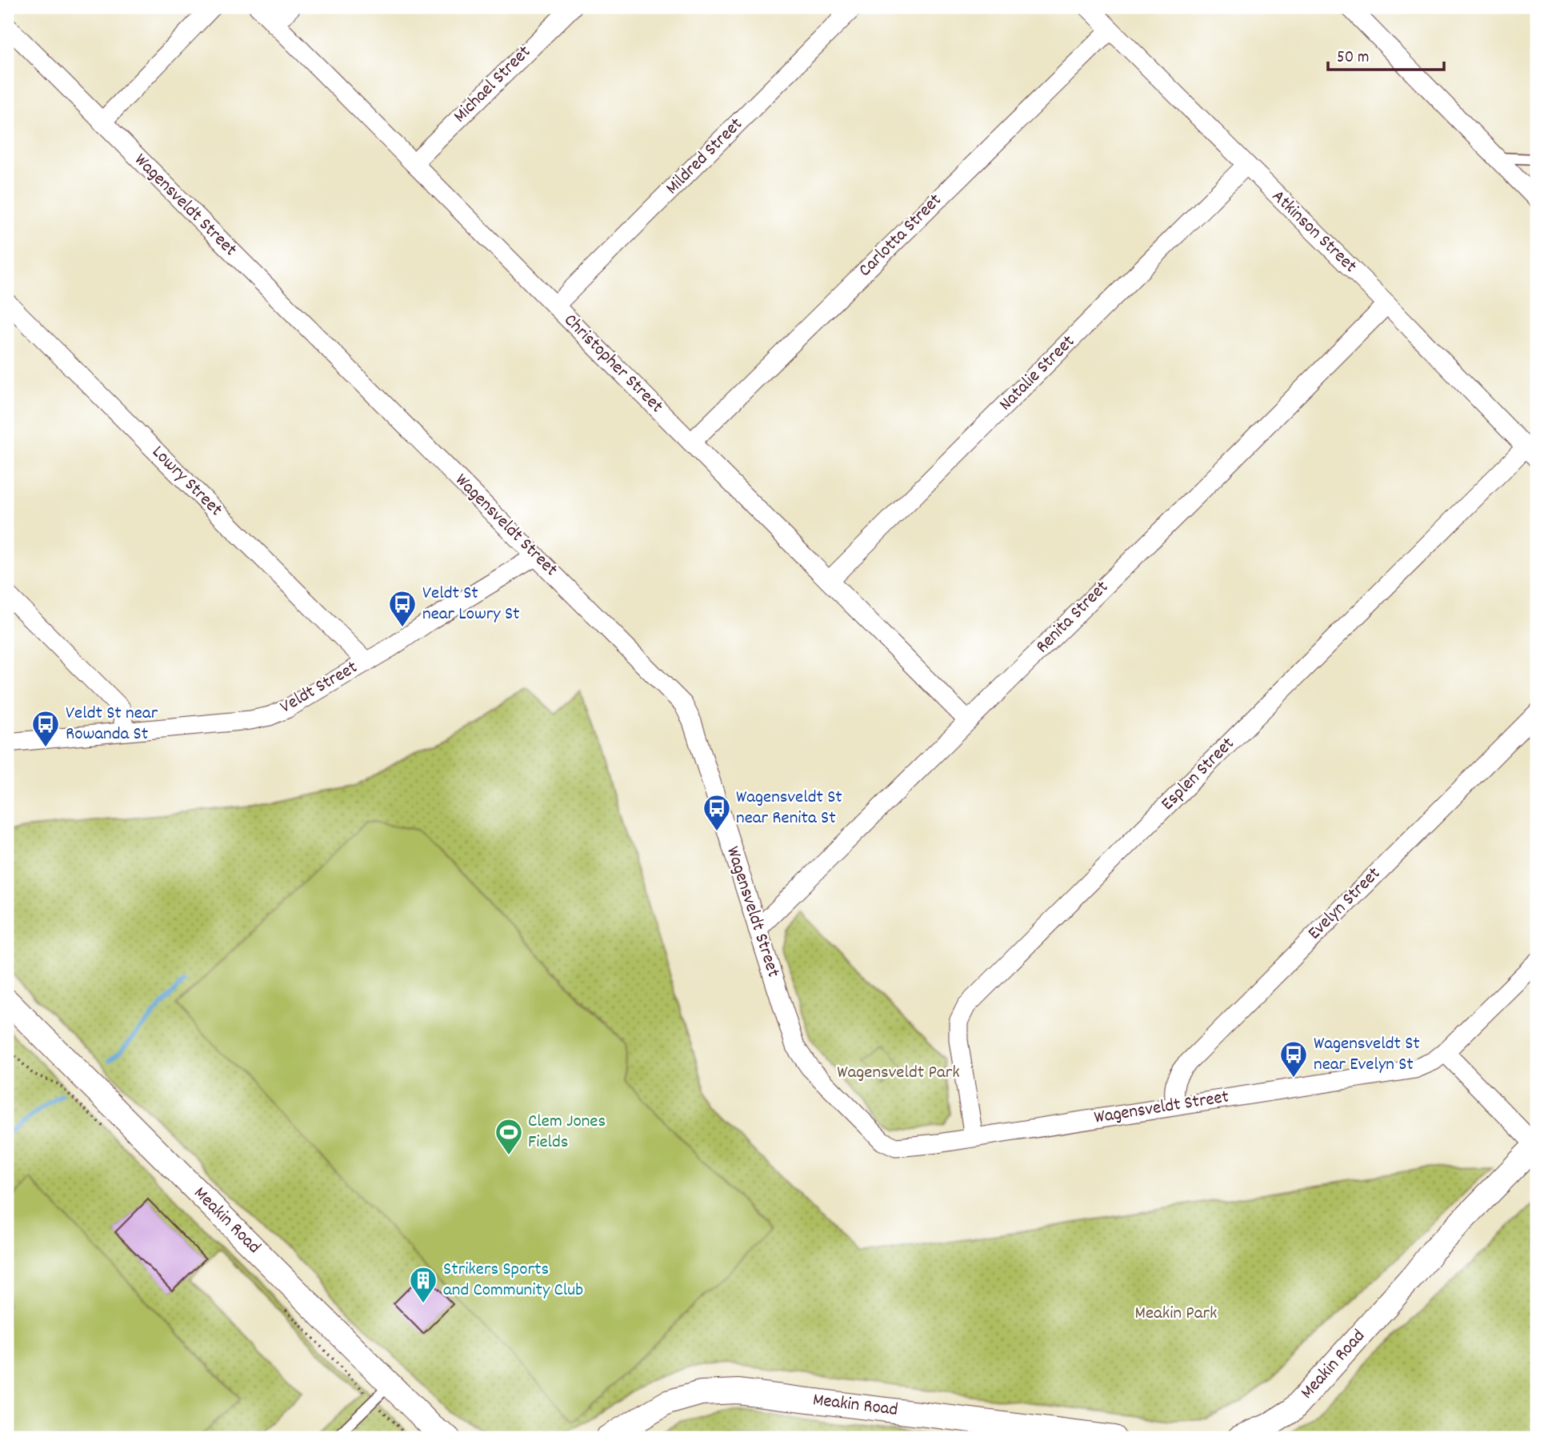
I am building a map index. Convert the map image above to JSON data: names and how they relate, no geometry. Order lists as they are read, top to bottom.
{
  "streets": {
    "street": [
      "Michael Street",
      "Mildred Street",
      "Wagensveldt Street",
      "Atkinson Street",
      "Carlotta Street",
      "Christopher Street",
      "Natalie Street",
      "Lowry Street",
      "Renita Street",
      "Veldt Street",
      "Esplen Street",
      "Evelyn Street",
      "Meakin Road"
    ]
  },
  "crossings": [
    ["Michael Street", "Christopher Street"],
    ["Mildred Street", "Christopher Street"],
    ["Wagensveldt Street", "Renita Street"],
    ["Wagensveldt Street", "Veldt Street"],
    ["Wagensveldt Street", "Esplen Street"],
    ["Wagensveldt Street", "Evelyn Street"],
    ["Atkinson Street", "Carlotta Street"],
    ["Atkinson Street", "Natalie Street"],
    ["Atkinson Street", "Renita Street"],
    ["Atkinson Street", "Esplen Street"],
    ["Carlotta Street", "Christopher Street"],
    ["Christopher Street", "Natalie Street"],
    ["Christopher Street", "Renita Street"],
    ["Lowry Street", "Veldt Street"]
  ],
  "parks": ["Wagensveldt Park", "Meakin Park"],
  "places": {
    "bus stop": [
      "Veldt St near Lowry St",
      "Veldt St near Rowanda St",
      "Wagensveldt St near Renita St",
      "Wagensveldt St near Evelyn St"
    ],
    "sports": ["Clem Jones Fields"],
    "building": ["Strikers Sports and Community Club"]
  },
  "scale_bar": "50 m"
}
